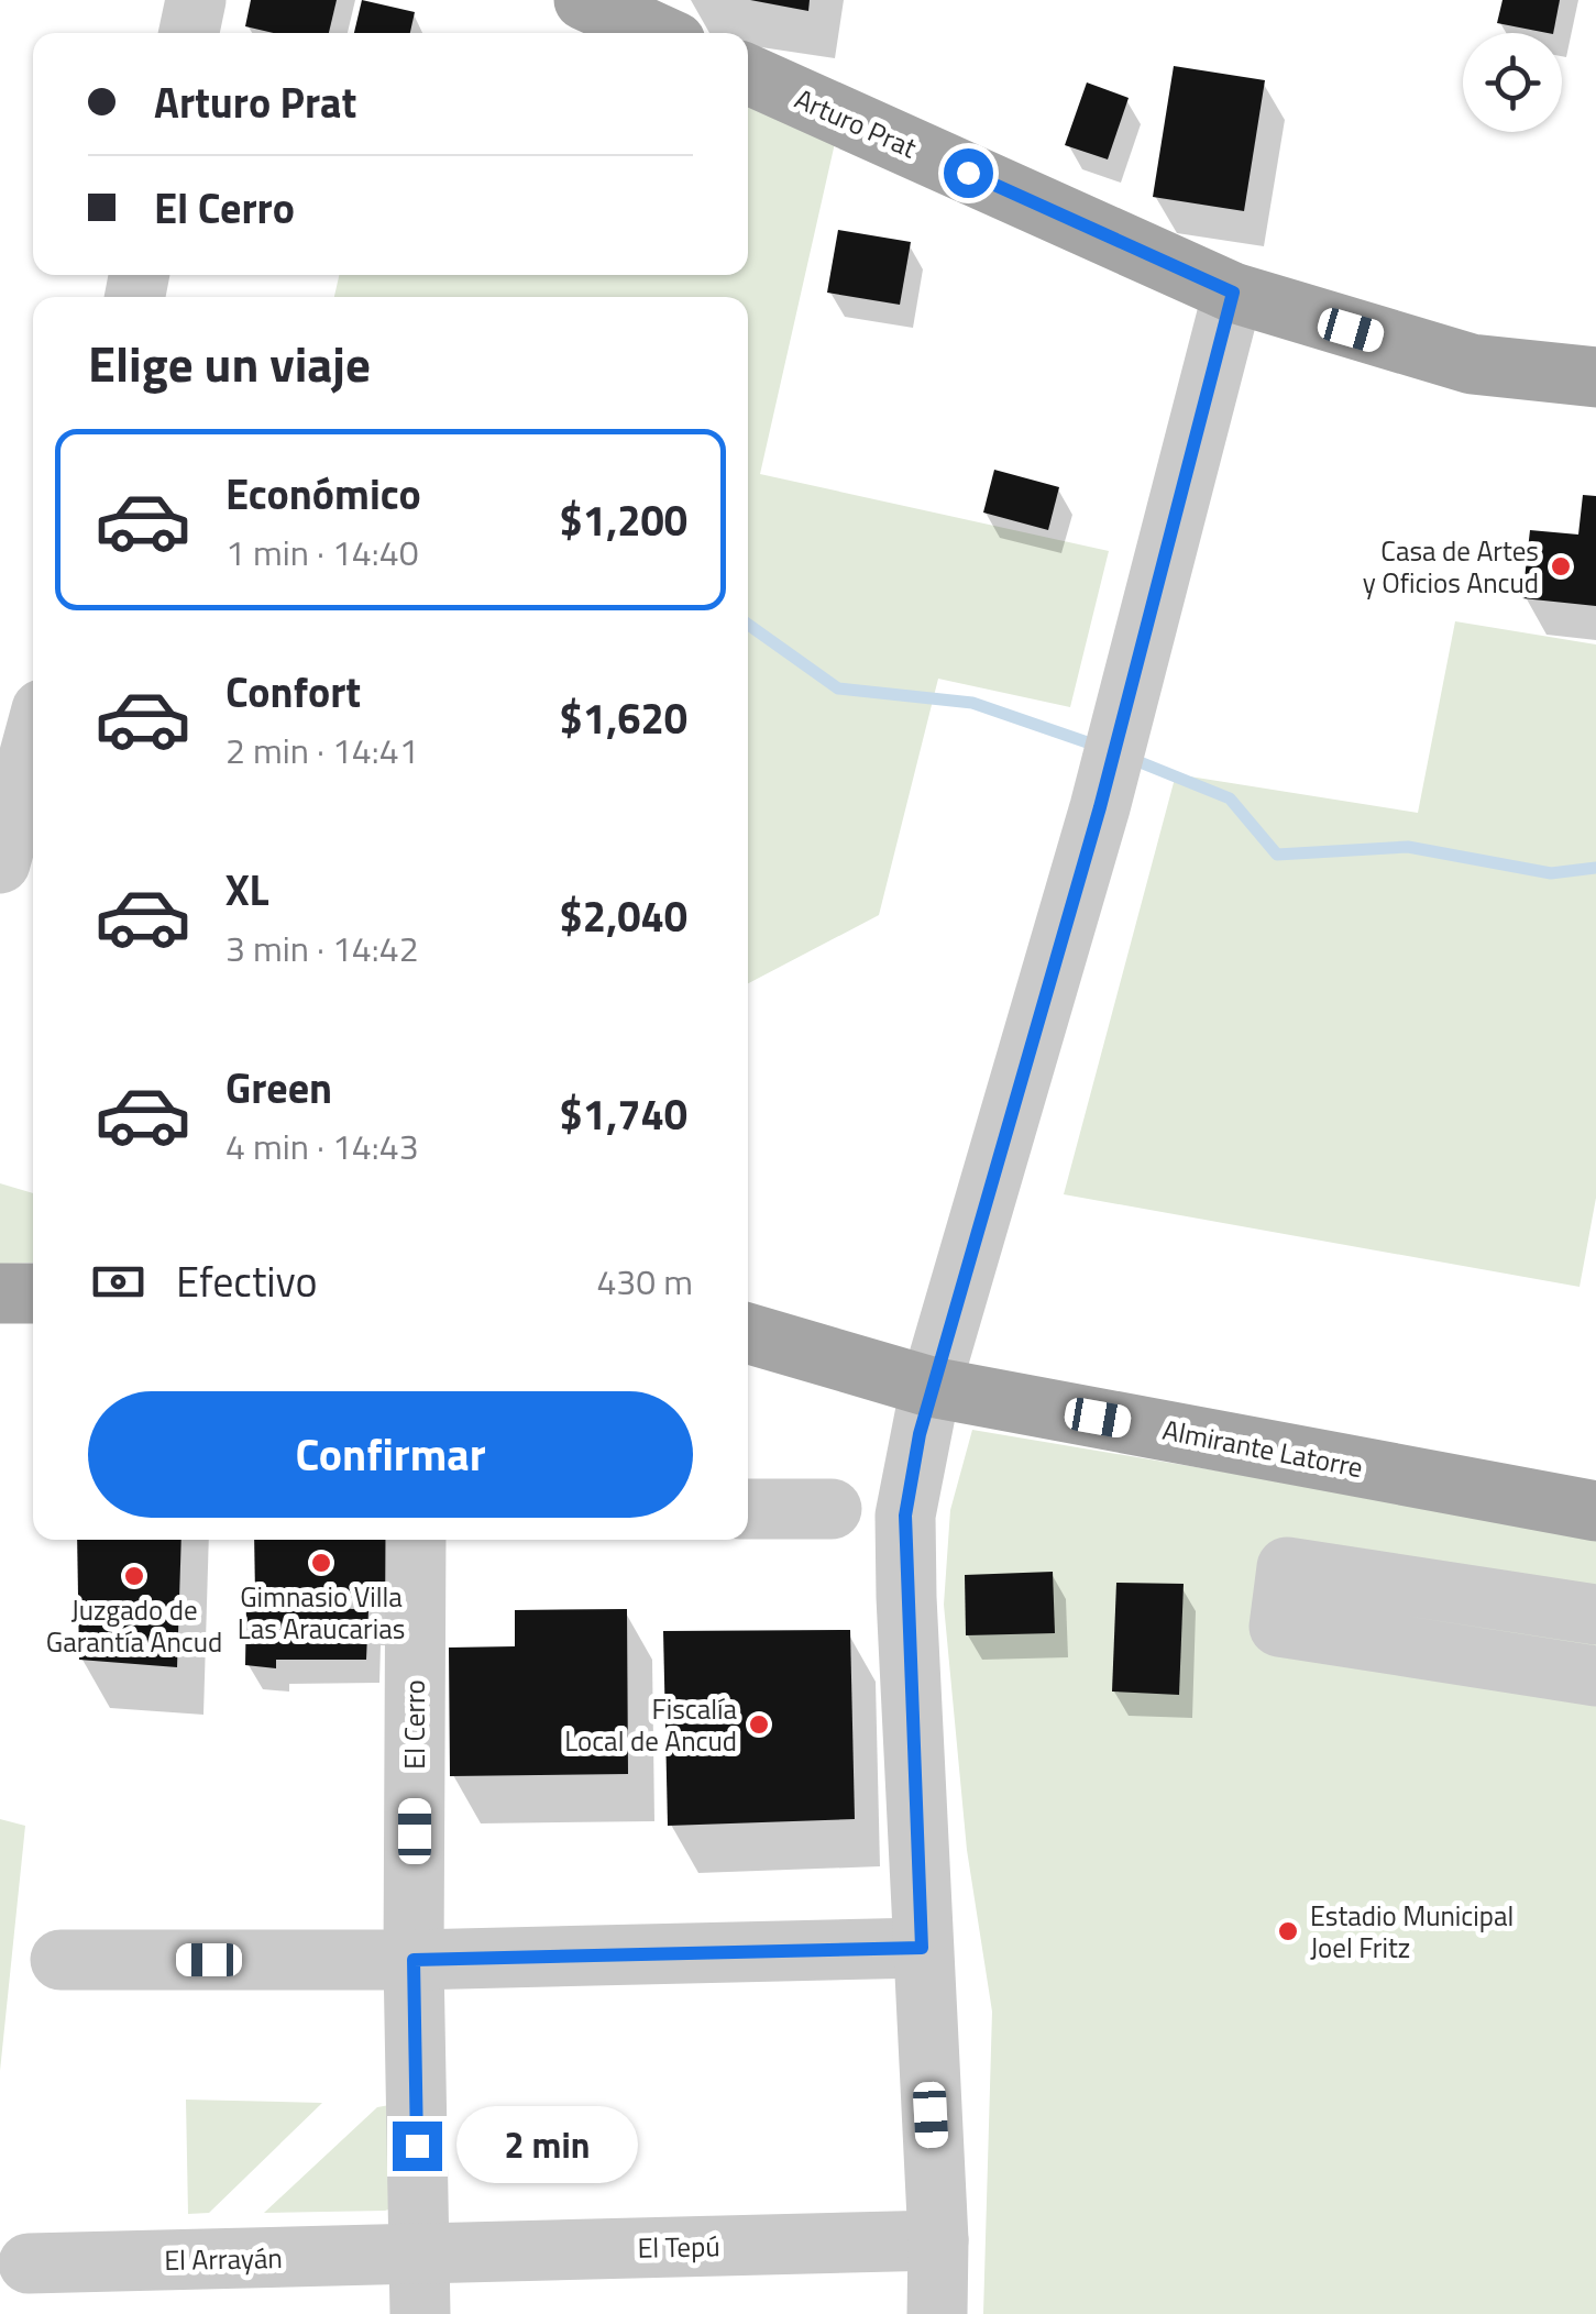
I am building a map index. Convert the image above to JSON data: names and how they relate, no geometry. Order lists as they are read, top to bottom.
{
  "streets": {
    "main road": ["Arturo Prat", "Almirante Latorre"],
    "street": ["El Cerro", "El Tepú", "El Arrayán"]
  },
  "crossings": [
    ["El Cerro", "El Tepú"],
    ["El Cerro", "El Arrayán"],
    ["El Tepú", "El Arrayán"]
  ],
  "places": [
    "Casa de Artes y Oficios Ancud",
    "Gimnasio Villa Las Araucarias",
    "Juzgado de Garantía Ancud",
    "Fiscalía Local de Ancud",
    "Estadio Municipal Joel Fritz"
  ],
  "page": {
    "banner": ["Arturo Prat", "El Cerro"],
    "heading": "Elige un viaje",
    "list": [
      {
        "name": "Económico",
        "note": "1 min · 14:40",
        "value": "$1,200"
      },
      {
        "name": "Confort",
        "note": "2 min · 14:41",
        "value": "$1,620"
      },
      {
        "name": "XL",
        "note": "3 min · 14:42",
        "value": "$2,040"
      },
      {
        "name": "Green",
        "note": "4 min · 14:43",
        "value": "$1,740"
      }
    ],
    "pay": ["Efectivo", "430 m"],
    "buttons": "Confirmar",
    "bubble": "2 min"
  }
}
